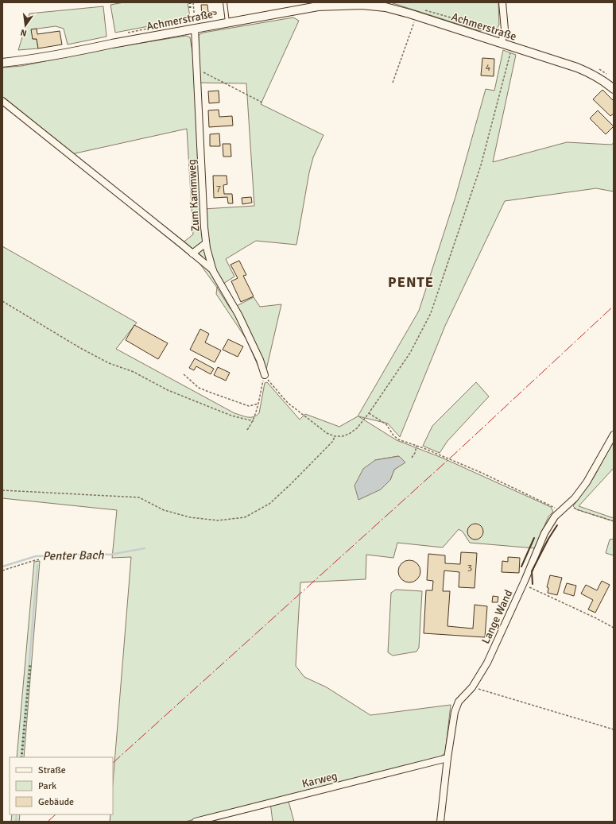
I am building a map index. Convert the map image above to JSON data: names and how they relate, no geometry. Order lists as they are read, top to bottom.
{
  "streets": {
    "street": [
      "Achmerstraße",
      "Zum Kammweg",
      "Lange Wand",
      "Karweg"
    ]
  },
  "crossings": [
    ["Achmerstraße", "Zum Kammweg"],
    ["Lange Wand", "Karweg"]
  ],
  "districts": ["PENTE"],
  "water": ["Penter Bach"],
  "house_numbers": ["4", "7", "3"],
  "legend": ["Straße", "Park", "Gebäude"],
  "north": "bottom"
}
